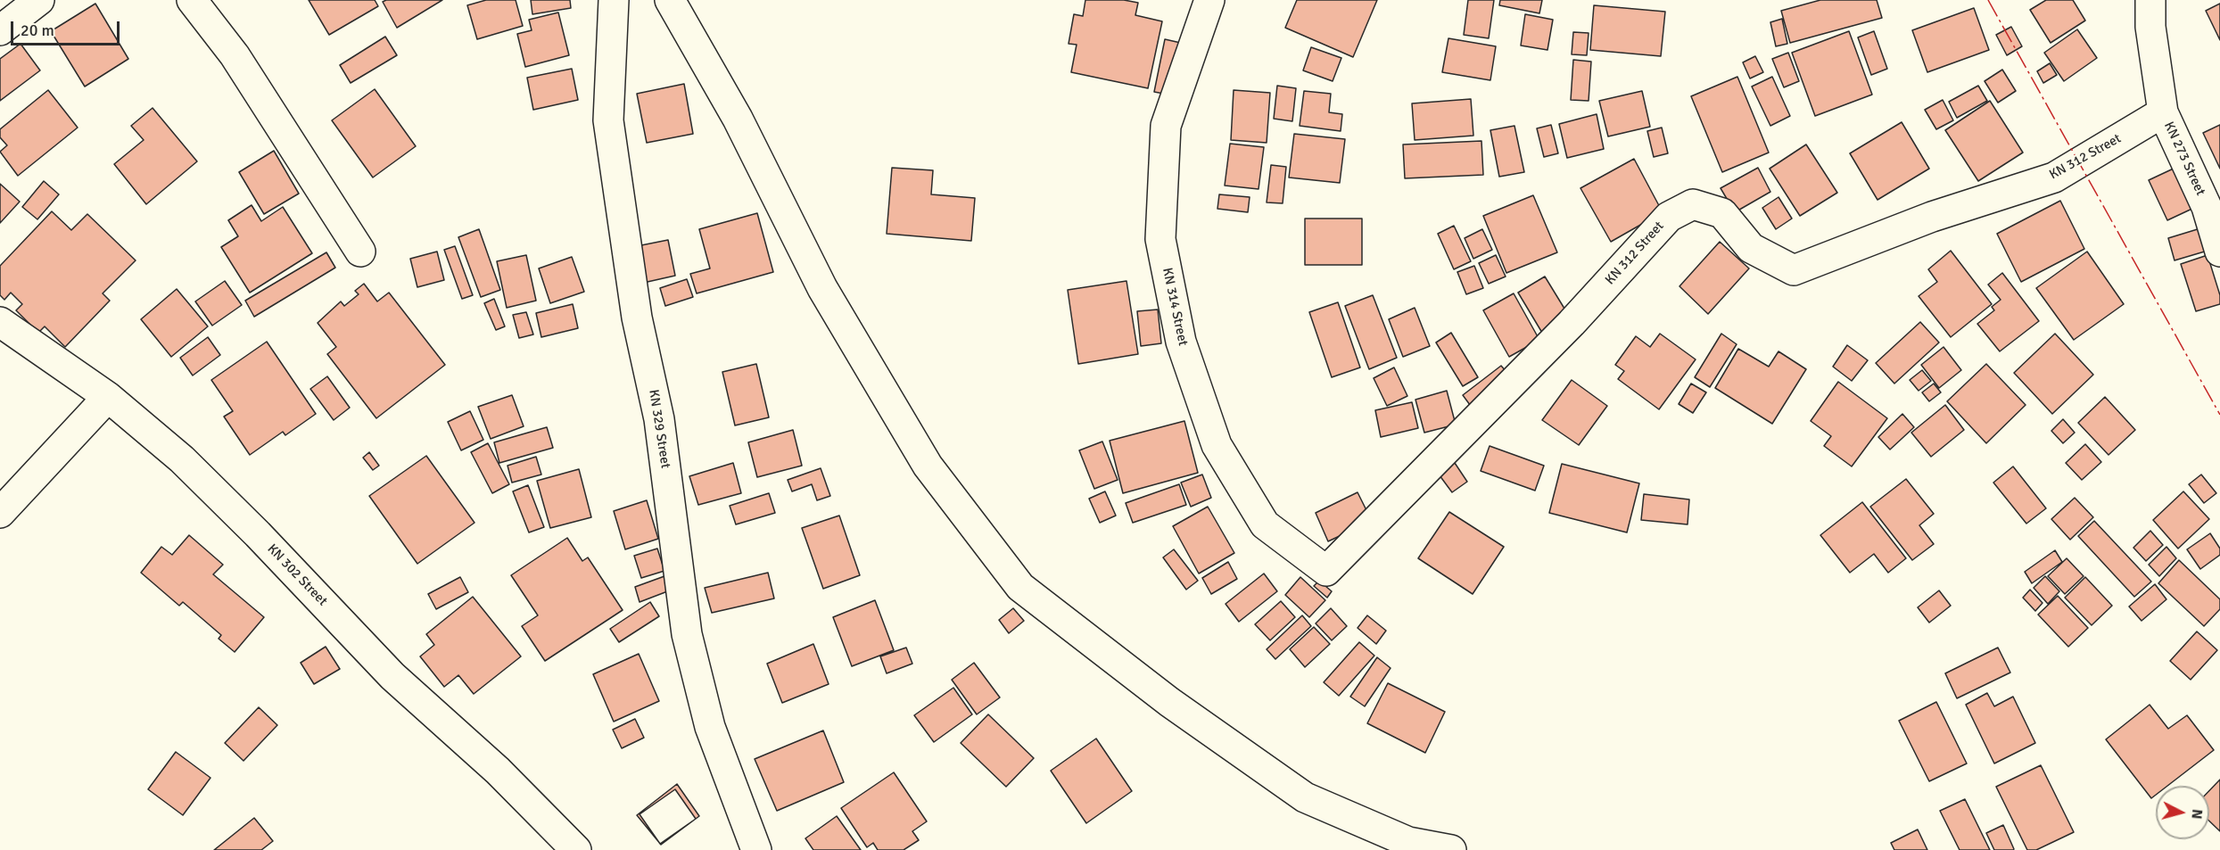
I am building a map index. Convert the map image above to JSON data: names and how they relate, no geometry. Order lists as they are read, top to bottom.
{
  "streets": {
    "street": [
      "KN 312 Street",
      "KN 273 Street",
      "KN 314 Street",
      "KN 329 Street",
      "KN 302 Street"
    ]
  },
  "crossings": [
    ["KN 312 Street", "KN 273 Street"],
    ["KN 312 Street", "KN 314 Street"]
  ],
  "scale_bar": "20 m",
  "north": "right"
}
